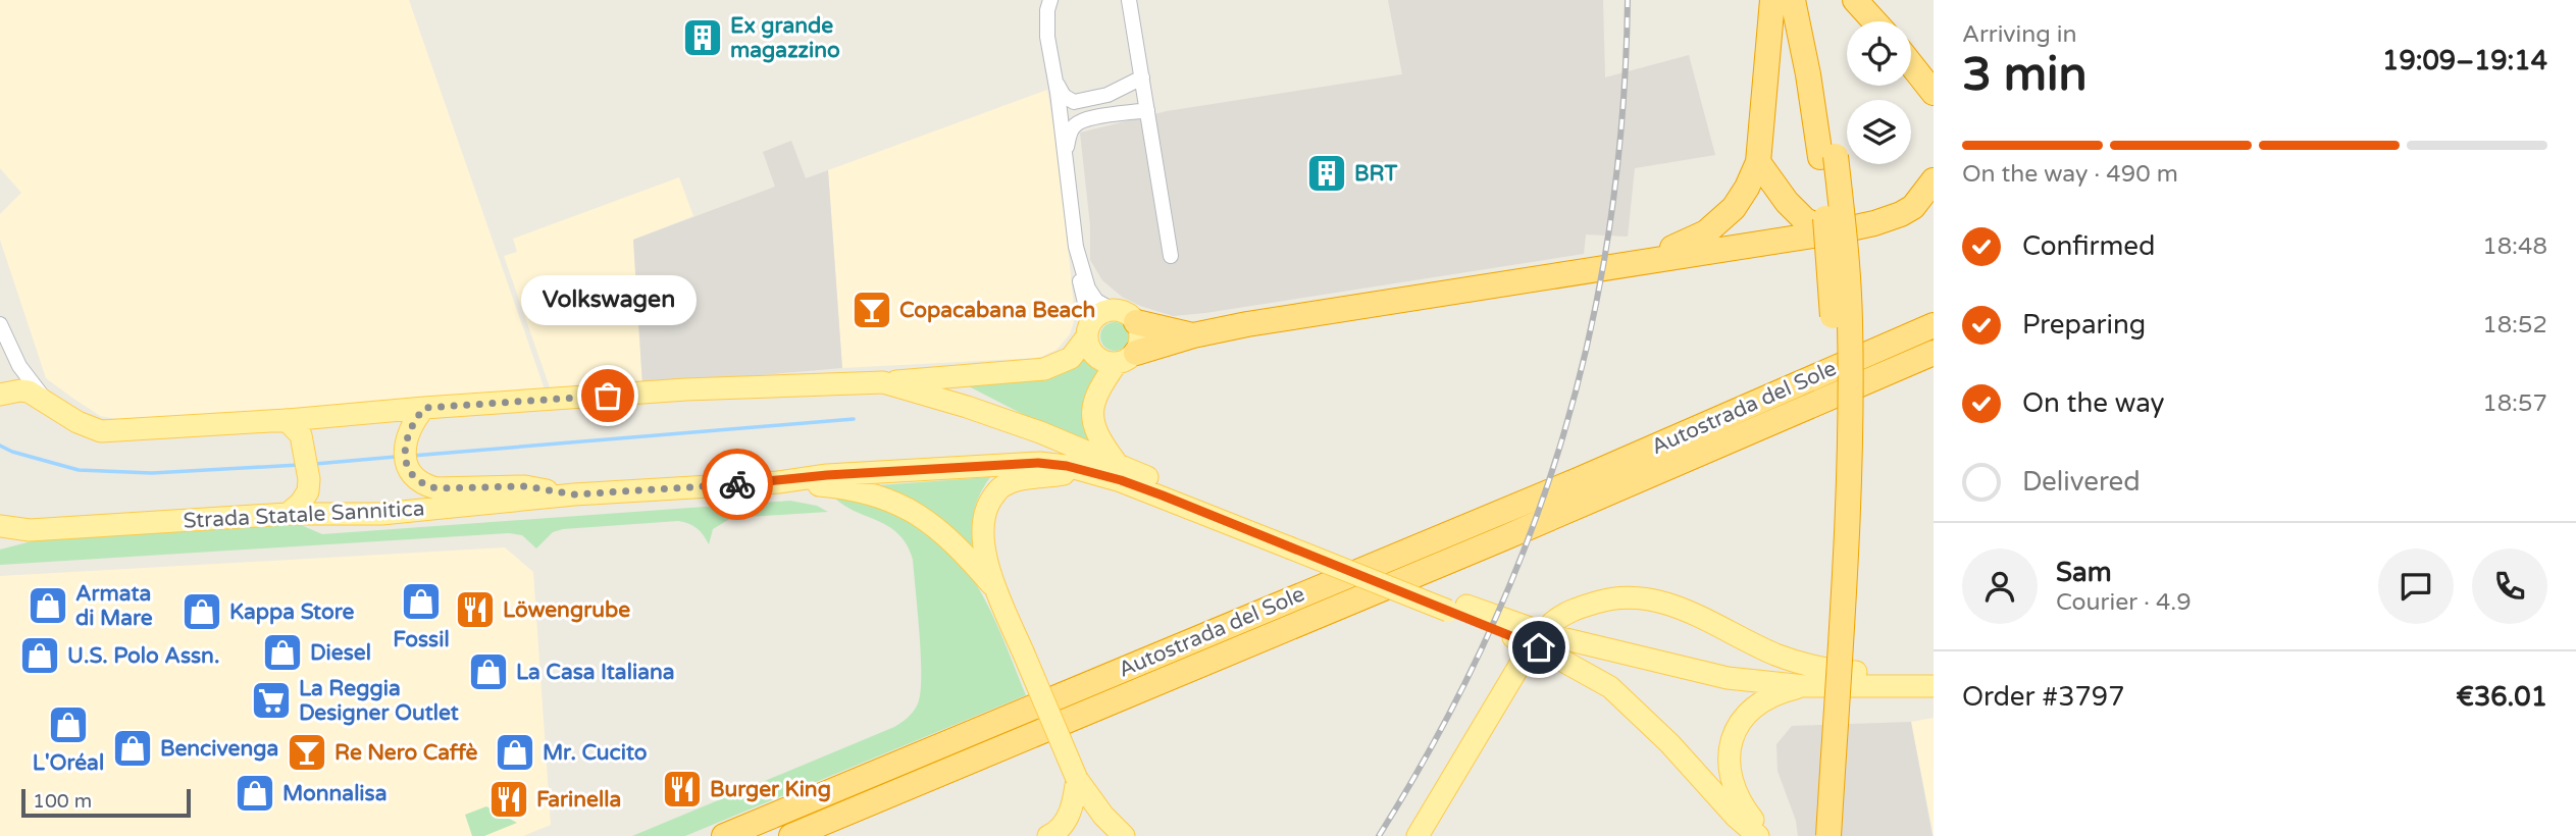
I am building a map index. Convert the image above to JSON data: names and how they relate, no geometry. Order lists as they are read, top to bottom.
{
  "streets": {
    "highway": ["Autostrada del Sole"],
    "main road": ["Strada Statale Sannitica"]
  },
  "places": {
    "building": ["Ex grande magazzino", "BRT"],
    "bar": ["Copacabana Beach", "Re Nero Caffè"],
    "other": ["Volkswagen"],
    "shop": [
      "Fossil",
      "Armata di Mare",
      "Kappa Store",
      "Diesel",
      "U.S. Polo Assn.",
      "La Casa Italiana",
      "L'Oréal",
      "Bencivenga",
      "Mr. Cucito",
      "Monnalisa"
    ],
    "restaurant": ["Löwengrube", "Burger King", "Farinella"],
    "supermarket": ["La Reggia Designer Outlet"]
  },
  "scale_bar": "100 m",
  "page": {
    "heading": ["3 min", "Arriving in", "19:09–19:14"],
    "panel": [
      "Sam",
      "Courier · 4.9",
      "Order #3797",
      "€36.01"
    ],
    "bar": "On the way · 490 m",
    "list": [
      ["Confirmed", "18:48"],
      ["Preparing", "18:52"],
      ["On the way", "18:57"],
      "Delivered"
    ],
    "bubble": "Volkswagen",
    "scale": "100 m"
  }
}
